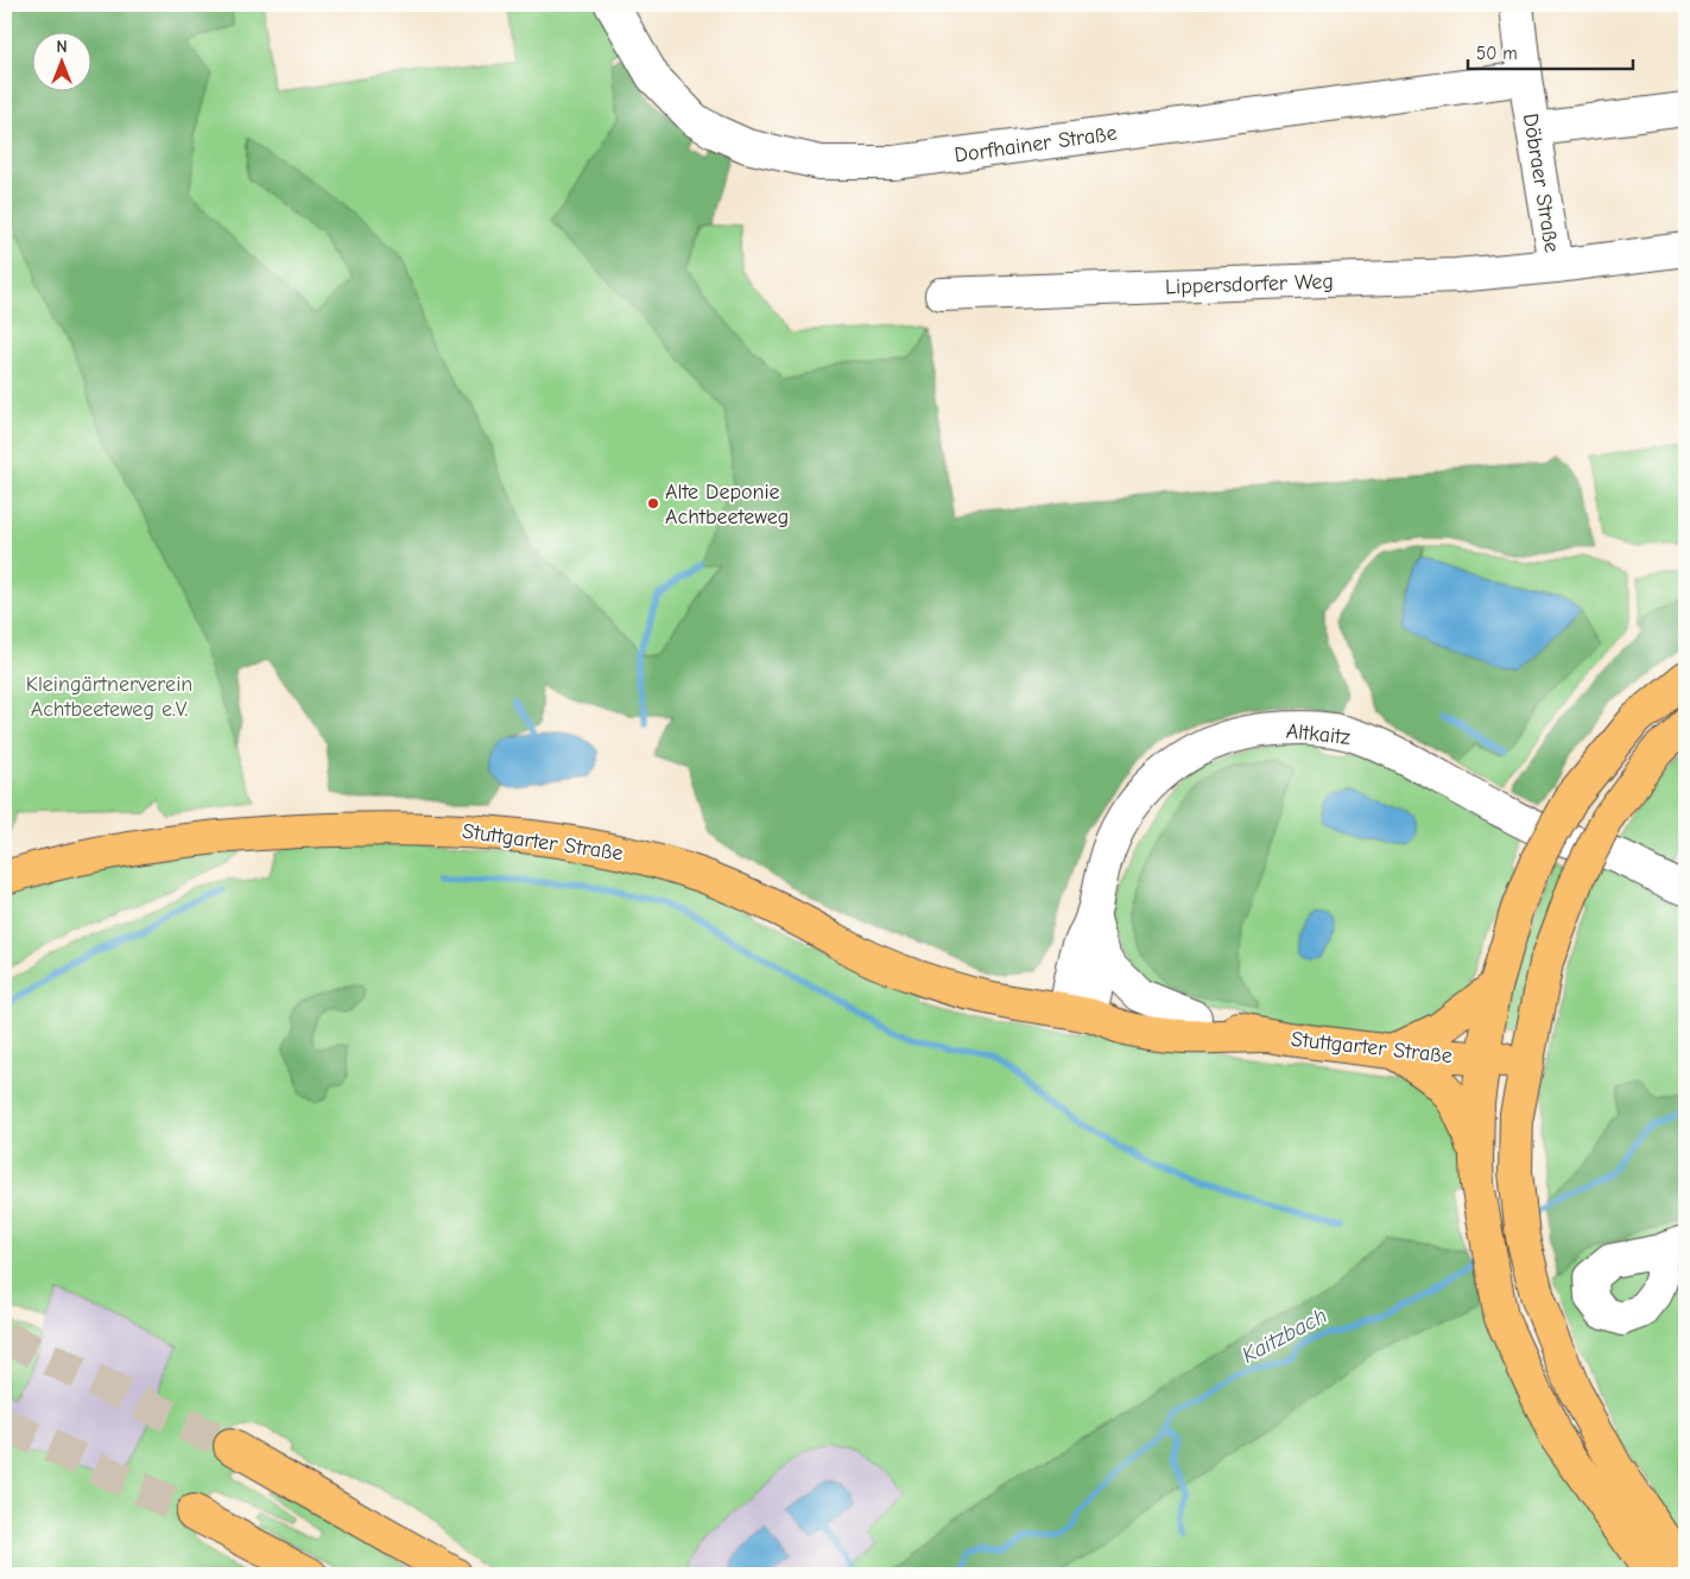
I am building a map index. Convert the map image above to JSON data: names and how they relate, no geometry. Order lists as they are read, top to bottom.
{
  "streets": {
    "main road": ["Stuttgarter Straße"],
    "street": [
      "Dorfhainer Straße",
      "Döbraer Straße",
      "Lippersdorfer Weg",
      "Altkaitz"
    ]
  },
  "crossings": [
    ["Dorfhainer Straße", "Döbraer Straße"],
    ["Döbraer Straße", "Lippersdorfer Weg"],
    ["Altkaitz", "Stuttgarter Straße"]
  ],
  "water": ["Kaitzbach"],
  "parks": ["Kleingärtnerverein Achtbeeteweg e.V."],
  "places": ["Alte Deponie Achtbeeteweg"],
  "scale_bar": "50 m",
  "north": "top"
}
